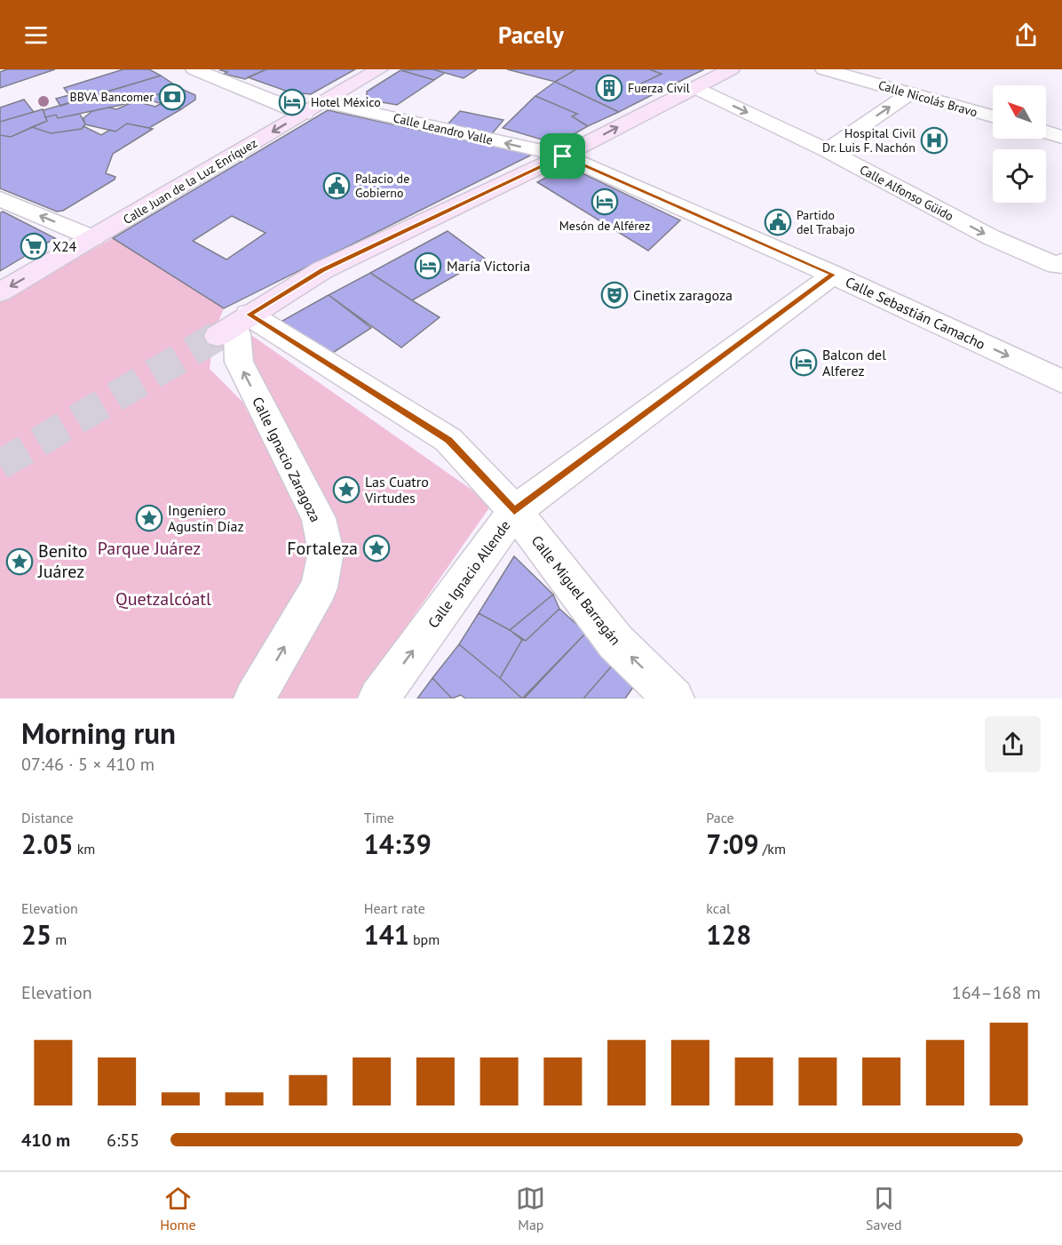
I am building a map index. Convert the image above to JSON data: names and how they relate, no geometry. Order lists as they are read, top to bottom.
{
  "streets": {
    "main road": ["Calle Juan de la Luz Enríquez"],
    "street": [
      "Calle Nicolás Bravo",
      "Calle Leandro Valle",
      "Calle Alfonso Güido",
      "Calle Sebastián Camacho",
      "Calle Ignacio Zaragoza",
      "Calle Ignacio Allende",
      "Calle Miguel Barragán"
    ]
  },
  "crossings": [
    ["Calle Leandro Valle", "Calle Juan de la Luz Enríquez"],
    ["Calle Leandro Valle", "Calle Sebastián Camacho"],
    ["Calle Sebastián Camacho", "Calle Ignacio Allende"],
    ["Calle Ignacio Zaragoza", "Calle Miguel Barragán"],
    ["Calle Ignacio Allende", "Calle Miguel Barragán"]
  ],
  "one_way": [
    "Calle Leandro Valle",
    "Calle Alfonso Güido",
    "Calle Sebastián Camacho",
    "Calle Ignacio Zaragoza",
    "Calle Ignacio Allende",
    "Calle Miguel Barragán"
  ],
  "parks": ["Parque Juárez", "Quetzalcóatl"],
  "places": {
    "building": ["Fuerza Civil"],
    "bank": ["BBVA Bancomer"],
    "hotel": [
      "Hotel México",
      "Mesón de Alférez",
      "María Victoria",
      "Balcon del Alferez"
    ],
    "hospital": ["Hospital Civil Dr. Luis F. Nachón"],
    "public building": ["Palacio de Gobierno", "Partido del Trabajo"],
    "supermarket": ["X24"],
    "theatre": ["Cinetix zaragoza"],
    "place": [
      "Las Cuatro Virtudes",
      "Ingeniero Agustín Díaz",
      "Fortaleza",
      "Benito Juárez"
    ]
  },
  "north": "top left",
  "page": {
    "header": "Pacely",
    "heading": ["Morning run", "07:46 · 5 × 410 m"],
    "stats": [
      ["Distance", "2.05 km"],
      ["Time", "14:39"],
      ["Pace", "7:09 /km"],
      ["Elevation", "25 m"],
      ["Heart rate", "141 bpm"],
      ["kcal", "128"]
    ],
    "chart": ["Elevation", "164–168 m"],
    "list": [
      {
        "name": "410 m",
        "note": "6:55"
      }
    ],
    "tabs": ["Home", "Map", "Saved"]
  }
}
